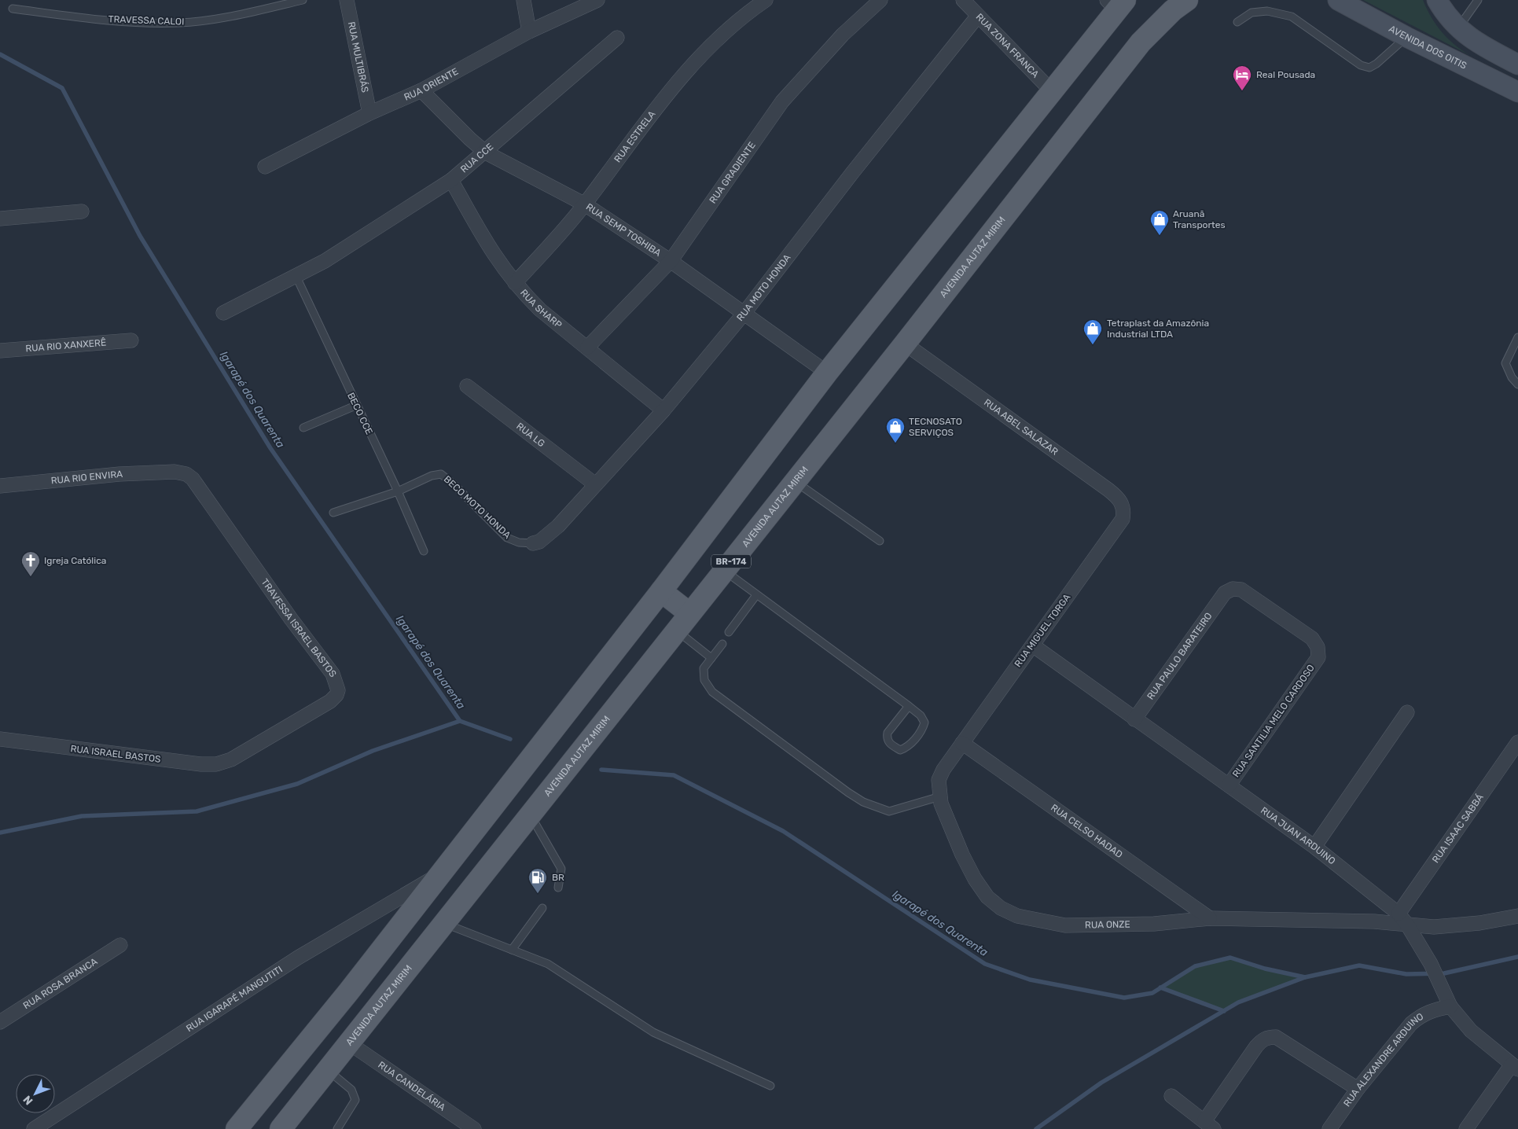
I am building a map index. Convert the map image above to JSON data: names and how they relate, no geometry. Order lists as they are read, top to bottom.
{
  "streets": {
    "main road": ["AVENIDA DOS OITIS", "AVENIDA AUTAZ MIRIM", "BR-174"],
    "street": [
      "RUA ZONA FRANCA",
      "RUA MULTIBRÁS",
      "RUA ORIENTE",
      "RUA ESTRELA",
      "RUA CCE",
      "RUA GRADIENTE",
      "RUA SEMP TOSHIBA",
      "RUA MOTO HONDA",
      "RUA SHARP",
      "RUA RIO XANXERÊ",
      "RUA ABEL SALAZAR",
      "RUA LG",
      "RUA RIO ENVIRA",
      "TRAVESSA ISRAEL BASTOS",
      "RUA MIGUEL TORGA",
      "RUA PAULO BARATEIRO",
      "RUA SANTILIA MELO CARDOSO",
      "RUA ISRAEL BASTOS",
      "RUA ISAAC SABBÁ",
      "RUA CELSO HADAD",
      "RUA JUAN ARDUINO",
      "RUA ONZE",
      "RUA ROSA BRANCA",
      "RUA IGARAPÉ MANGUTITI",
      "RUA ALEXANDRE ARDUINO",
      "RUA CANDELÁRIA"
    ],
    "lane": ["TRAVESSA CALOI", "BECO CCE", "BECO MOTO HONDA"]
  },
  "crossings": [
    ["RUA ZONA FRANCA", "RUA MOTO HONDA"],
    ["RUA MULTIBRÁS", "RUA ORIENTE"],
    ["RUA ORIENTE", "RUA SEMP TOSHIBA"],
    ["RUA ESTRELA", "RUA SEMP TOSHIBA"],
    ["RUA ESTRELA", "RUA SHARP"],
    ["RUA CCE", "RUA SEMP TOSHIBA"],
    ["RUA CCE", "RUA SHARP"],
    ["RUA CCE", "BECO CCE"],
    ["RUA GRADIENTE", "RUA SEMP TOSHIBA"],
    ["RUA GRADIENTE", "RUA SHARP"],
    ["RUA SEMP TOSHIBA", "RUA MOTO HONDA"],
    ["AVENIDA AUTAZ MIRIM", "RUA ABEL SALAZAR"],
    ["AVENIDA AUTAZ MIRIM", "RUA CANDELÁRIA"],
    ["RUA MOTO HONDA", "RUA SHARP"],
    ["RUA MOTO HONDA", "RUA LG"],
    ["RUA MOTO HONDA", "BECO MOTO HONDA"],
    ["BECO CCE", "BECO MOTO HONDA"],
    ["RUA ABEL SALAZAR", "RUA MIGUEL TORGA"],
    ["RUA RIO ENVIRA", "TRAVESSA ISRAEL BASTOS"],
    ["TRAVESSA ISRAEL BASTOS", "RUA ISRAEL BASTOS"],
    ["RUA MIGUEL TORGA", "RUA CELSO HADAD"],
    ["RUA MIGUEL TORGA", "RUA JUAN ARDUINO"],
    ["RUA MIGUEL TORGA", "RUA ONZE"],
    ["RUA PAULO BARATEIRO", "RUA SANTILIA MELO CARDOSO"],
    ["RUA PAULO BARATEIRO", "RUA JUAN ARDUINO"],
    ["RUA SANTILIA MELO CARDOSO", "RUA JUAN ARDUINO"],
    ["RUA ISAAC SABBÁ", "RUA JUAN ARDUINO"],
    ["RUA ISAAC SABBÁ", "RUA ONZE"],
    ["RUA CELSO HADAD", "RUA ONZE"],
    ["RUA JUAN ARDUINO", "RUA ONZE"],
    ["RUA JUAN ARDUINO", "RUA ALEXANDRE ARDUINO"]
  ],
  "water": ["Igarapé dos Quarenta"],
  "places": {
    "hotel": ["Real Pousada"],
    "shop": ["Aruanã Transportes", "Tetraplast da Amazônia Industrial LTDA", "TECNOSATO SERVIÇOS"],
    "church": ["Igreja Católica"],
    "fuel station": ["BR"]
  },
  "north": "bottom left"
}
